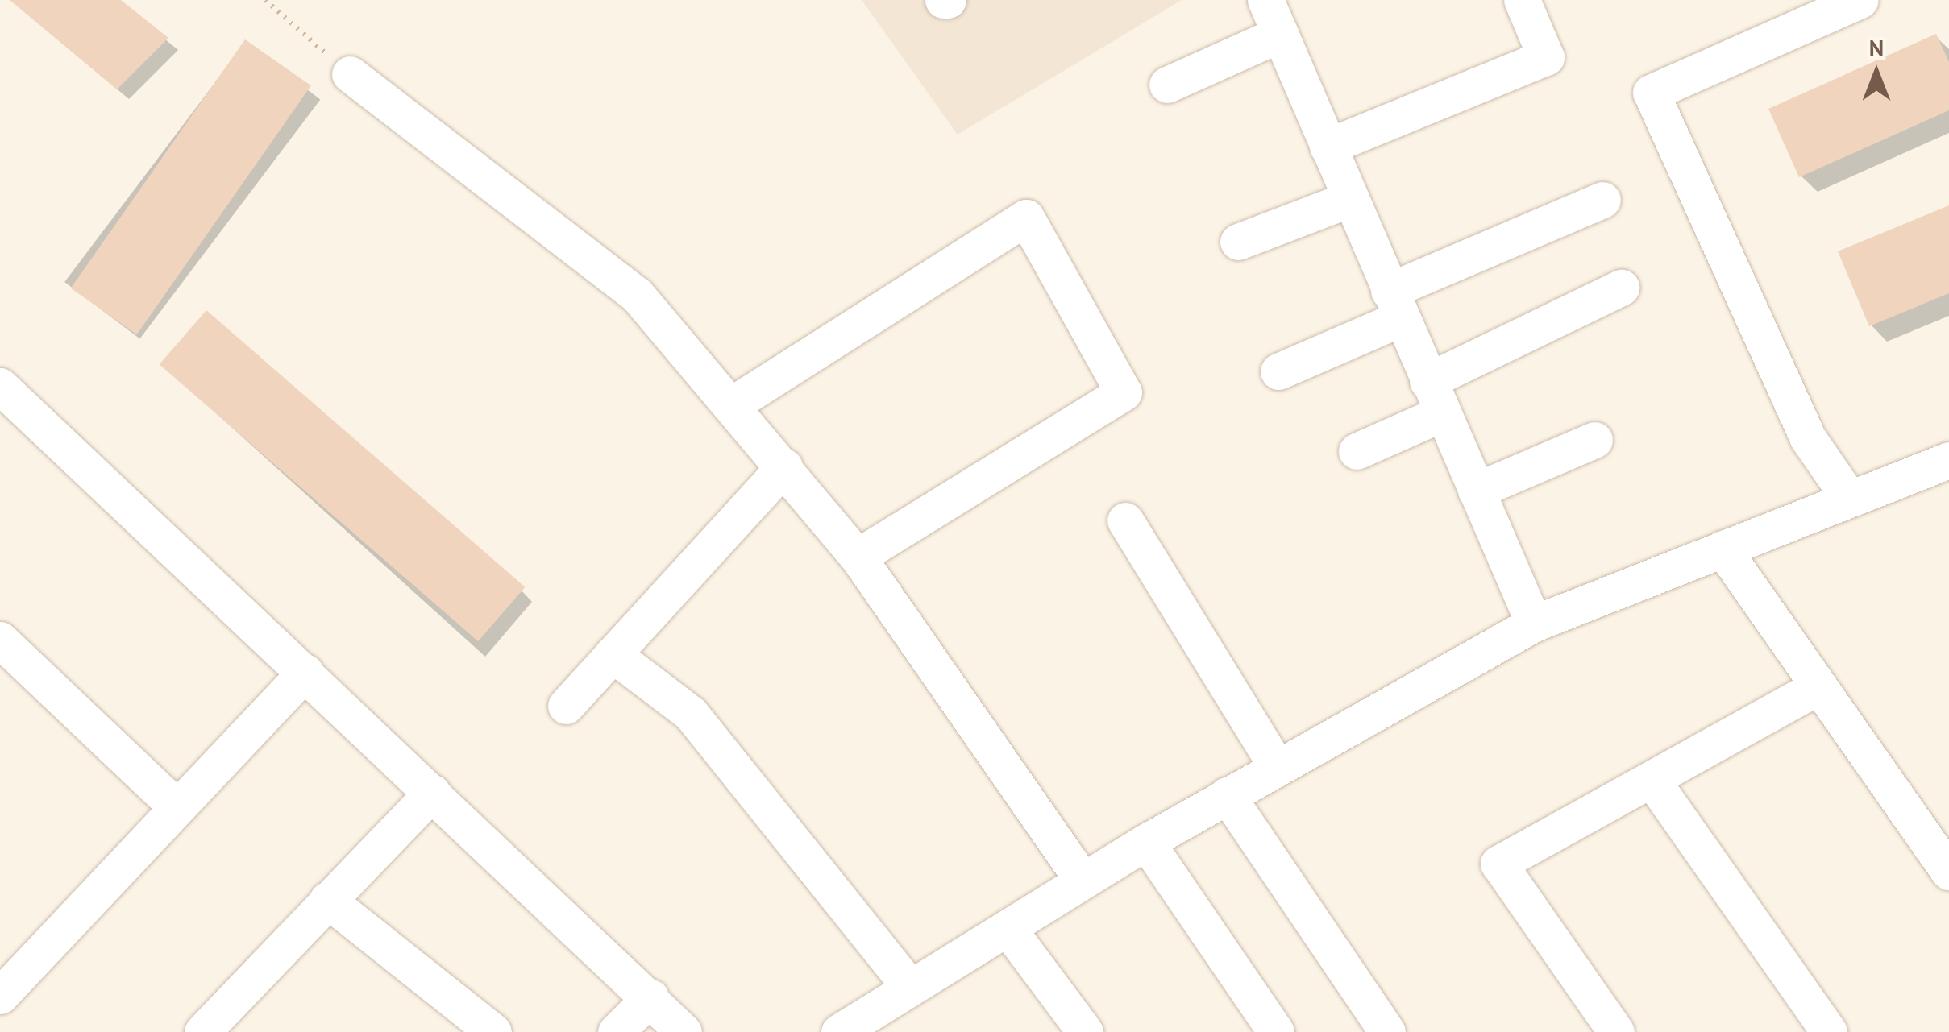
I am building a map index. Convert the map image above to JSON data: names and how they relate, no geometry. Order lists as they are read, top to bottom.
{
  "north": "top"
}
